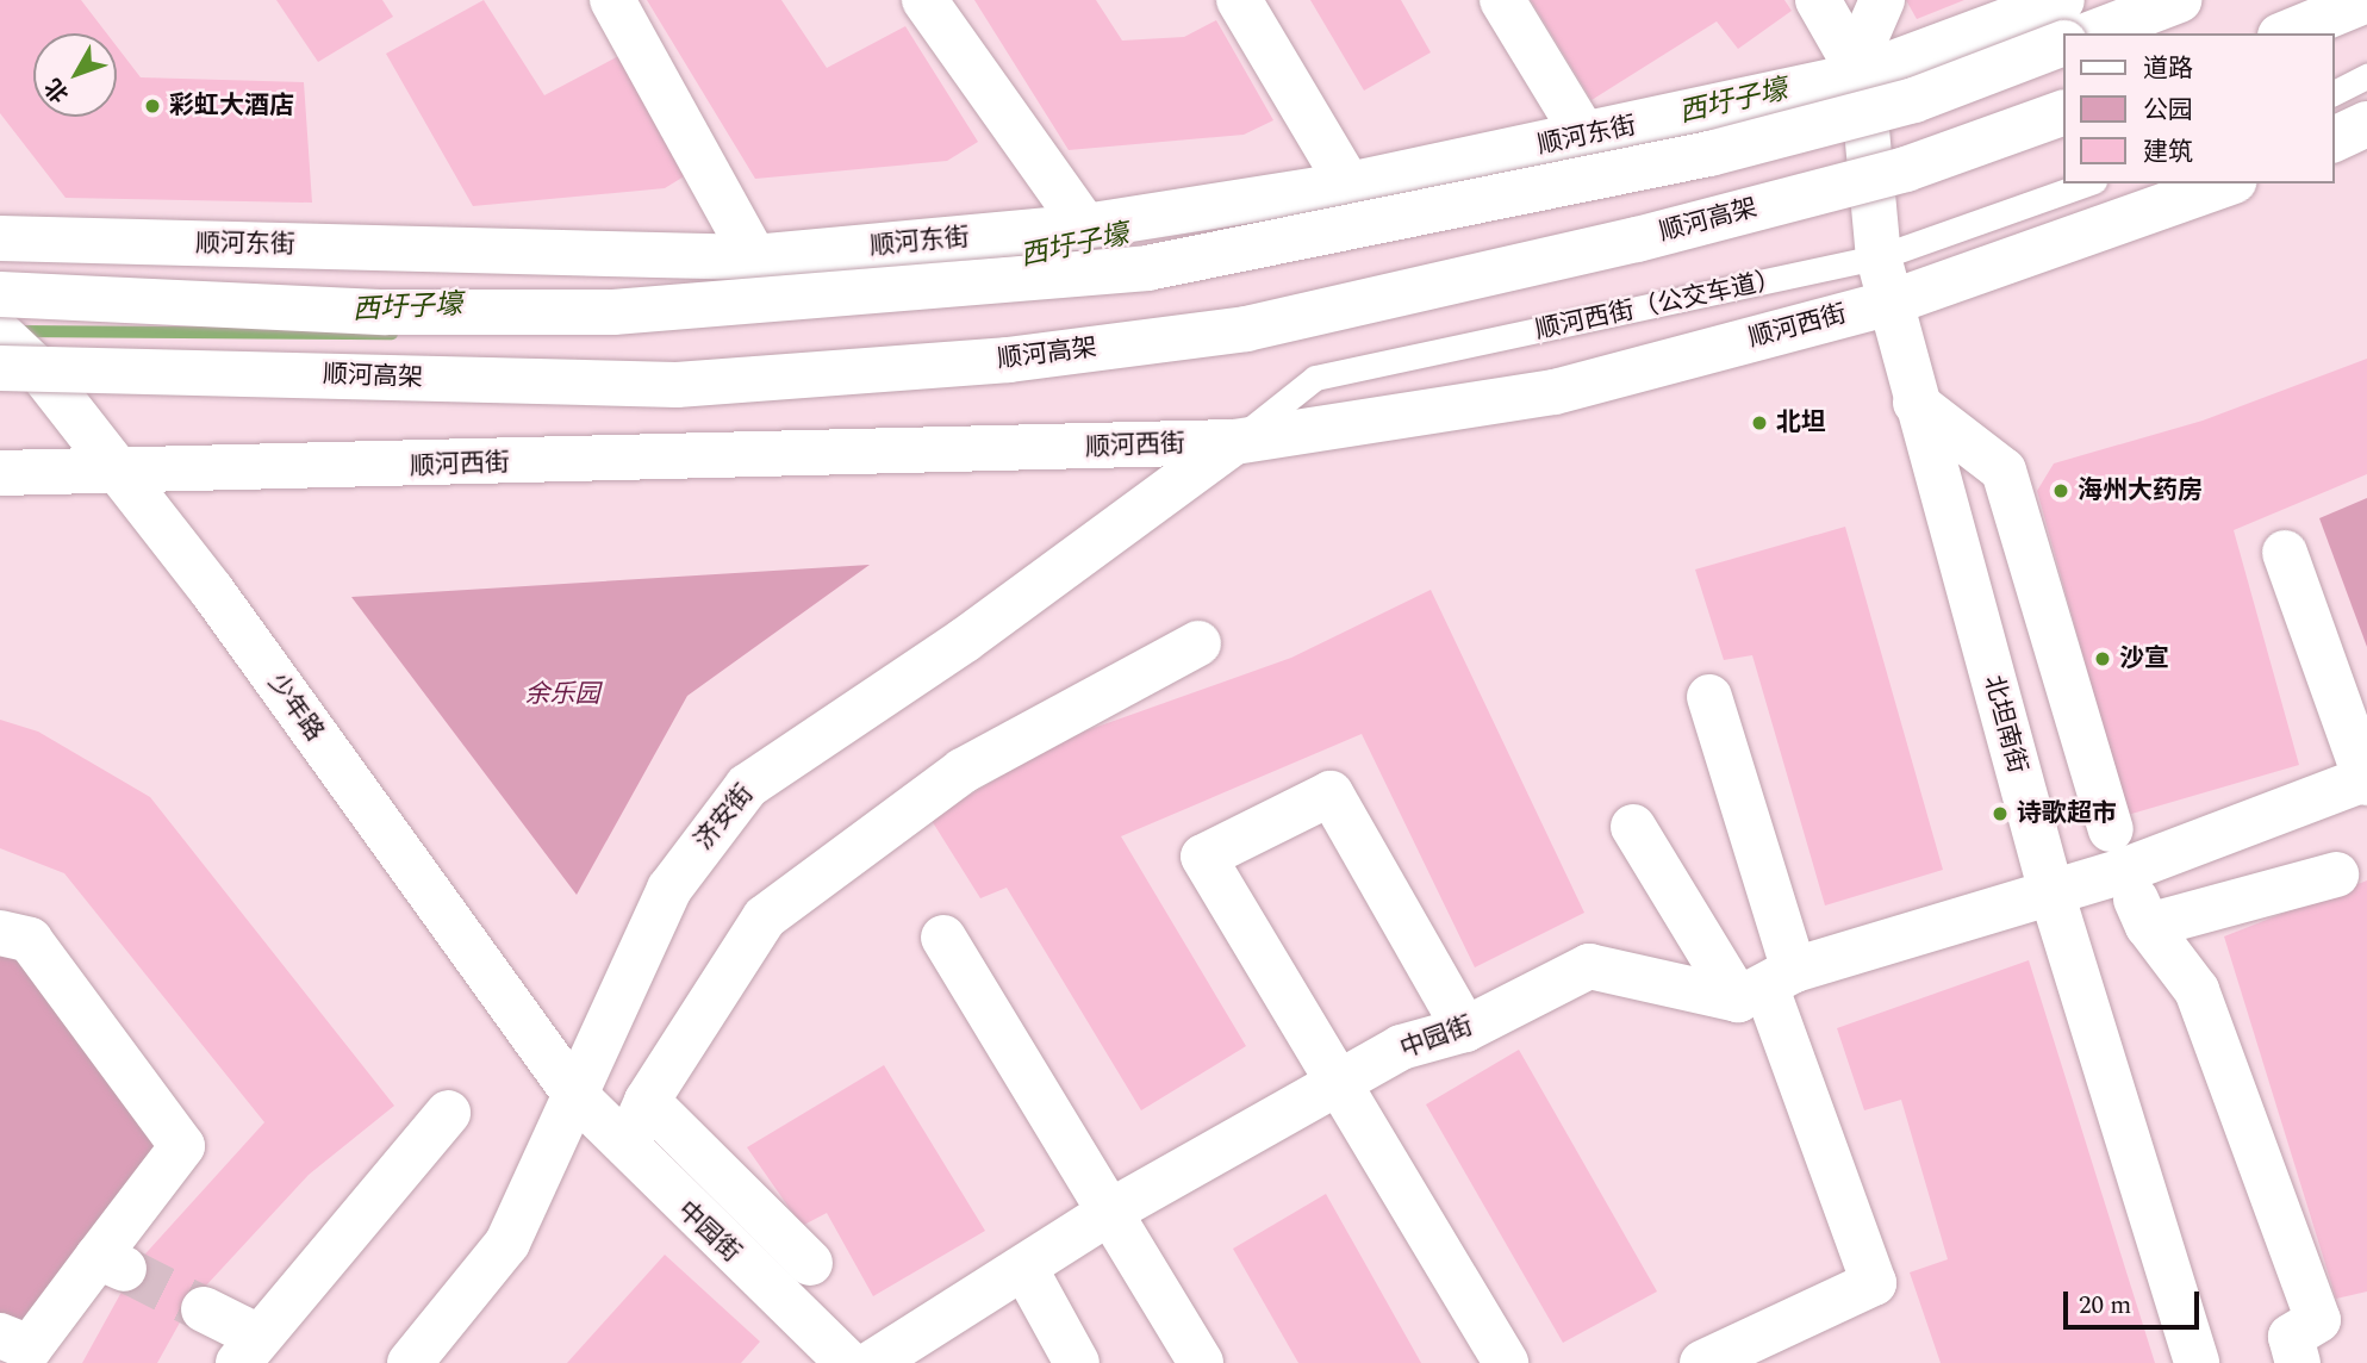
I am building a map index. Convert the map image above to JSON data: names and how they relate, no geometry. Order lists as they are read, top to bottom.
{
  "streets": {
    "main road": [
      "顺河东街",
      "顺河高架",
      "顺河西街",
      "少年路",
      "北坦南街",
      "济安街",
      "中园街"
    ],
    "lane": ["顺河西街（公交车道）"]
  },
  "crossings": [
    ["顺河东街", "北坦南街"],
    ["顺河高架", "少年路"],
    ["顺河西街（公交车道）", "顺河西街"],
    ["顺河西街（公交车道）", "北坦南街"],
    ["顺河西街（公交车道）", "济安街"],
    ["顺河西街", "少年路"],
    ["顺河西街", "北坦南街"],
    ["顺河西街", "济安街"],
    ["少年路", "济安街"],
    ["少年路", "中园街"],
    ["北坦南街", "中园街"],
    ["济安街", "中园街"]
  ],
  "water": ["西圩子壕"],
  "parks": ["余乐园"],
  "places": [
    "彩虹大酒店",
    "北坦",
    "海州大药房",
    "沙宣",
    "诗歌超市"
  ],
  "legend": ["道路", "公园", "建筑"],
  "scale_bar": "20 m",
  "north": "bottom left"
}
